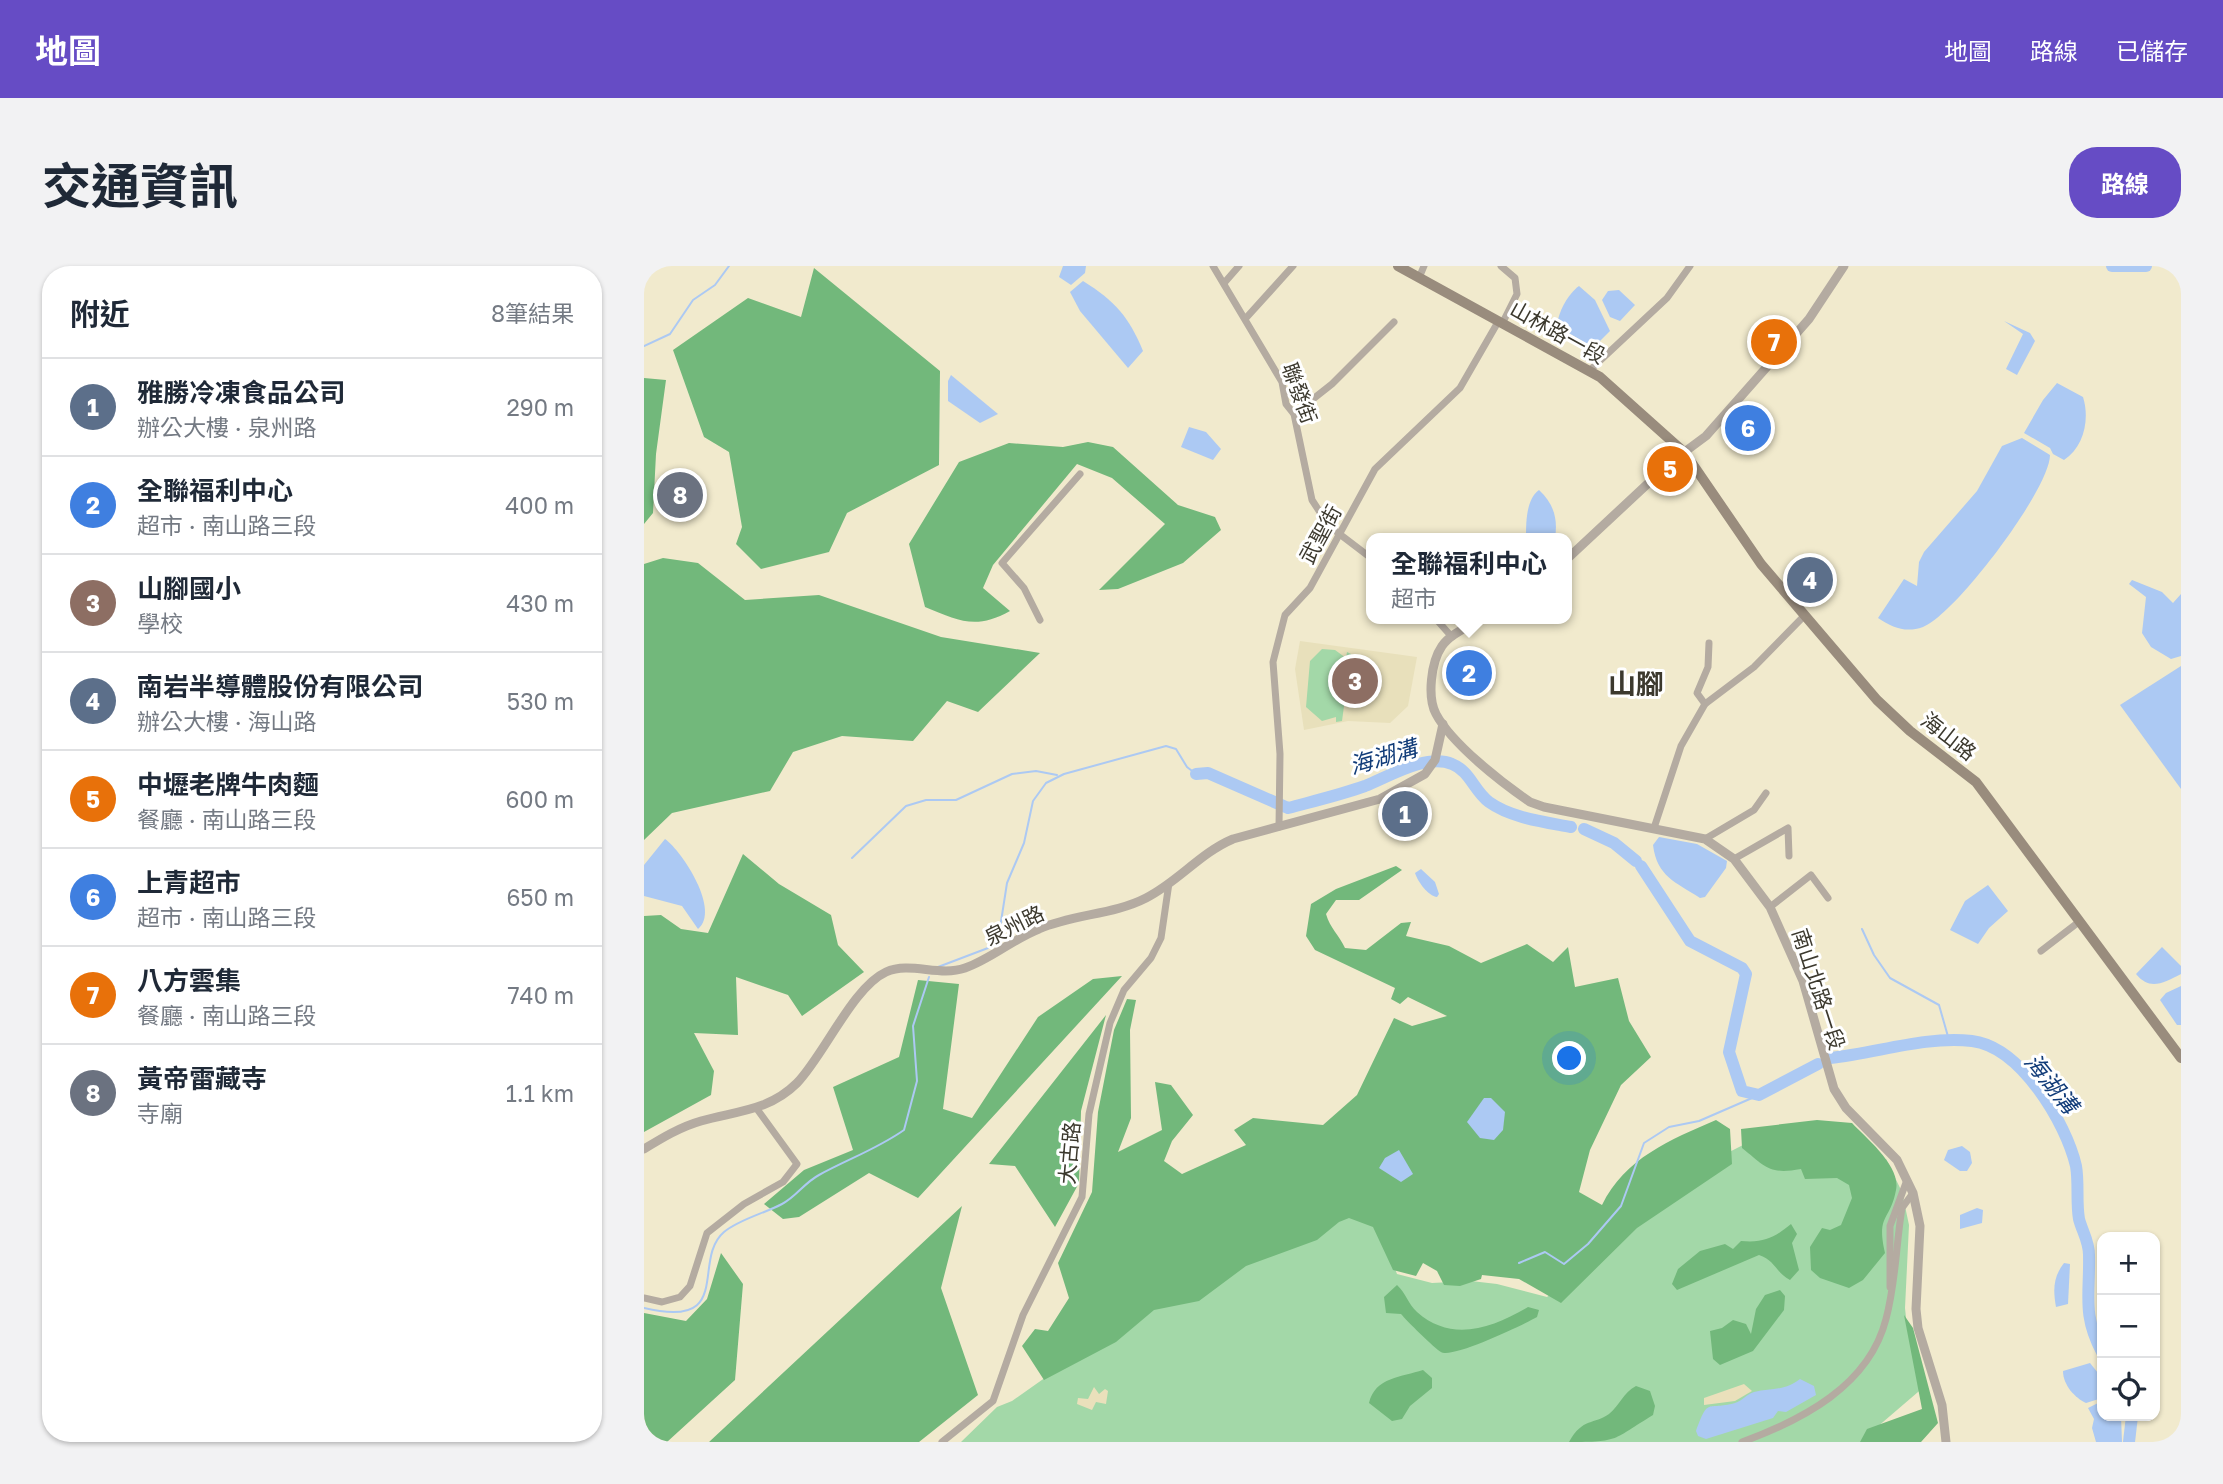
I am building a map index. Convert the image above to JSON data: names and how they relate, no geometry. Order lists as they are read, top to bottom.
{
  "streets": {
    "main road": ["山林路一段", "海山路"],
    "street": [
      "聯發街",
      "武聖街",
      "泉州路",
      "南山北路一段",
      "大古路"
    ]
  },
  "crossings": [
    ["山林路一段", "武聖街"],
    ["山林路一段", "海山路"],
    ["聯發街", "武聖街"],
    ["武聖街", "泉州路"],
    ["泉州路", "南山北路一段"],
    ["泉州路", "大古路"]
  ],
  "districts": ["山腳"],
  "water": ["海湖溝"],
  "page": {
    "header": "地圖",
    "nav": ["地圖", "路線", "已儲存"],
    "title": "交通資訊",
    "buttons": "路線",
    "heading": ["附近", "8筆結果"],
    "pins": [
      "7",
      "6",
      "5",
      "8",
      "4",
      "2",
      "3",
      "1"
    ],
    "list": [
      {
        "mark": "1",
        "name": "雅勝冷凍食品公司",
        "note": "辦公大樓 · 泉州路",
        "value": "290 m"
      },
      {
        "mark": "2",
        "name": "全聯福利中心",
        "note": "超市 · 南山路三段",
        "value": "400 m"
      },
      {
        "mark": "3",
        "name": "山腳國小",
        "note": "學校",
        "value": "430 m"
      },
      {
        "mark": "4",
        "name": "南岩半導體股份有限公司",
        "note": "辦公大樓 · 海山路",
        "value": "530 m"
      },
      {
        "mark": "5",
        "name": "中壢老牌牛肉麵",
        "note": "餐廳 · 南山路三段",
        "value": "600 m"
      },
      {
        "mark": "6",
        "name": "上青超市",
        "note": "超市 · 南山路三段",
        "value": "650 m"
      },
      {
        "mark": "7",
        "name": "八方雲集",
        "note": "餐廳 · 南山路三段",
        "value": "740 m"
      },
      {
        "mark": "8",
        "name": "黃帝雷藏寺",
        "note": "寺廟",
        "value": "1.1 km"
      }
    ],
    "popup": ["全聯福利中心", "超市"],
    "map_buttons": ["+", "−"]
  }
}
